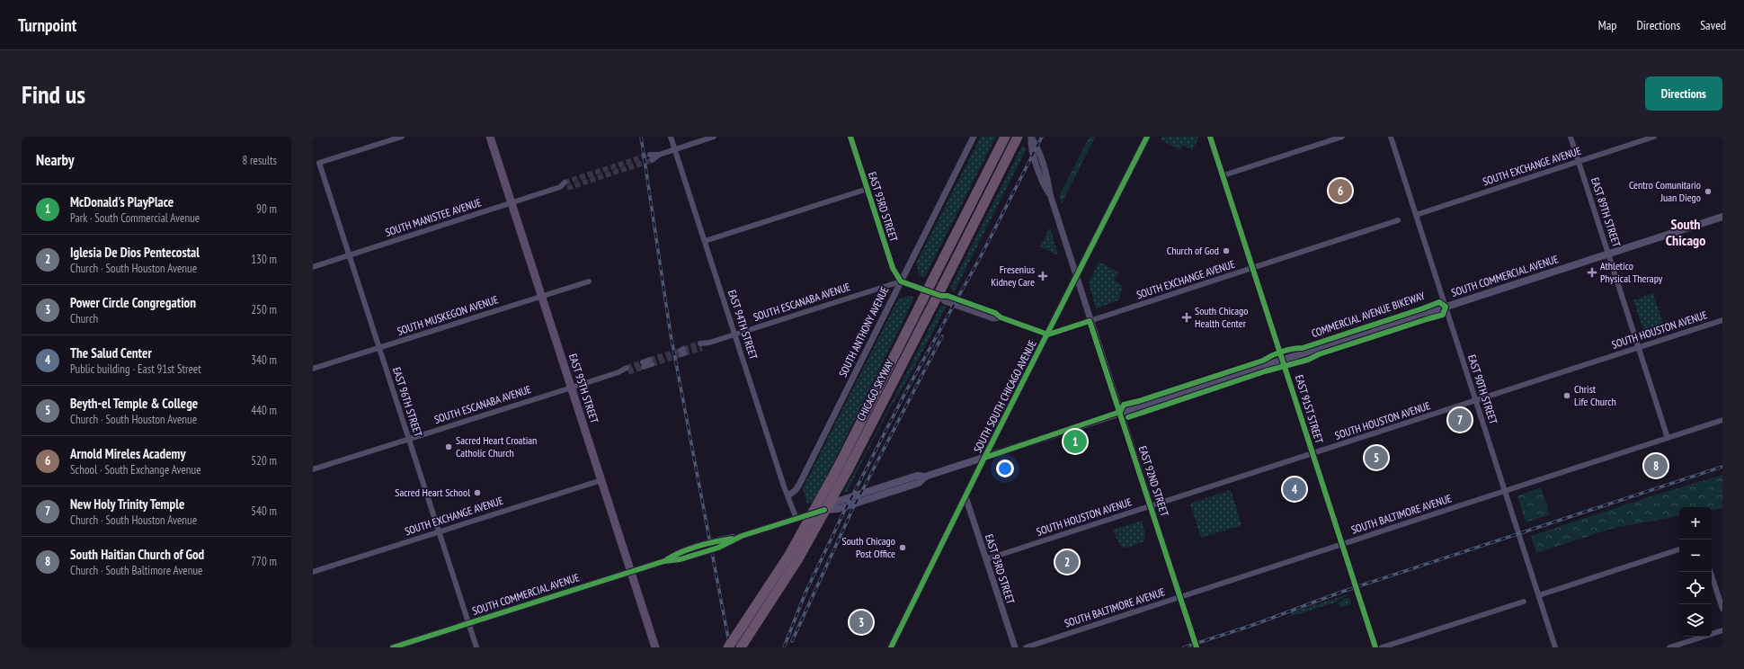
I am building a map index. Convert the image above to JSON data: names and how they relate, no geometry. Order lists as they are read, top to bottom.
{
  "streets": {
    "highway": ["CHICAGO SKYWAY"],
    "main road": ["SOUTH COMMERCIAL AVENUE", "EAST 95TH STREET", "SOUTH SOUTH CHICAGO AVENUE"],
    "street": [
      "SOUTH EXCHANGE AVENUE",
      "EAST 93RD STREET",
      "EAST 89TH STREET",
      "SOUTH MANISTEE AVENUE",
      "SOUTH ESCANABA AVENUE",
      "SOUTH MUSKEGON AVENUE",
      "EAST 94TH STREET",
      "SOUTH HOUSTON AVENUE",
      "SOUTH ANTHONY AVENUE",
      "EAST 90TH STREET",
      "EAST 96TH STREET",
      "EAST 91ST STREET",
      "EAST 92ND STREET",
      "SOUTH BALTIMORE AVENUE"
    ],
    "cycle path": ["COMMERCIAL AVENUE BIKEWAY"]
  },
  "crossings": [
    ["SOUTH EXCHANGE AVENUE", "EAST 89TH STREET"],
    ["SOUTH EXCHANGE AVENUE", "EAST 95TH STREET"],
    ["SOUTH EXCHANGE AVENUE", "EAST 90TH STREET"],
    ["SOUTH EXCHANGE AVENUE", "SOUTH SOUTH CHICAGO AVENUE"],
    ["SOUTH EXCHANGE AVENUE", "EAST 96TH STREET"],
    ["SOUTH EXCHANGE AVENUE", "EAST 91ST STREET"],
    ["SOUTH EXCHANGE AVENUE", "EAST 92ND STREET"],
    ["EAST 93RD STREET", "SOUTH ESCANABA AVENUE"],
    ["EAST 93RD STREET", "SOUTH HOUSTON AVENUE"],
    ["EAST 93RD STREET", "SOUTH ANTHONY AVENUE"],
    ["EAST 93RD STREET", "SOUTH SOUTH CHICAGO AVENUE"],
    ["EAST 89TH STREET", "SOUTH COMMERCIAL AVENUE"],
    ["EAST 89TH STREET", "SOUTH HOUSTON AVENUE"],
    ["EAST 89TH STREET", "SOUTH BALTIMORE AVENUE"],
    ["SOUTH MANISTEE AVENUE", "EAST 95TH STREET"],
    ["SOUTH MANISTEE AVENUE", "EAST 96TH STREET"],
    ["SOUTH COMMERCIAL AVENUE", "EAST 94TH STREET"],
    ["SOUTH COMMERCIAL AVENUE", "EAST 95TH STREET"],
    ["SOUTH COMMERCIAL AVENUE", "EAST 90TH STREET"],
    ["SOUTH COMMERCIAL AVENUE", "SOUTH SOUTH CHICAGO AVENUE"],
    ["SOUTH COMMERCIAL AVENUE", "EAST 96TH STREET"],
    ["SOUTH COMMERCIAL AVENUE", "EAST 91ST STREET"],
    ["SOUTH COMMERCIAL AVENUE", "EAST 92ND STREET"],
    ["SOUTH ESCANABA AVENUE", "EAST 94TH STREET"],
    ["SOUTH ESCANABA AVENUE", "SOUTH ANTHONY AVENUE"],
    ["SOUTH ESCANABA AVENUE", "EAST 95TH STREET"],
    ["SOUTH ESCANABA AVENUE", "EAST 96TH STREET"],
    ["SOUTH MUSKEGON AVENUE", "EAST 95TH STREET"],
    ["SOUTH MUSKEGON AVENUE", "EAST 96TH STREET"],
    ["EAST 94TH STREET", "SOUTH ANTHONY AVENUE"],
    ["SOUTH HOUSTON AVENUE", "EAST 90TH STREET"],
    ["SOUTH HOUSTON AVENUE", "EAST 91ST STREET"],
    ["SOUTH HOUSTON AVENUE", "EAST 92ND STREET"],
    ["EAST 90TH STREET", "SOUTH BALTIMORE AVENUE"],
    ["SOUTH SOUTH CHICAGO AVENUE", "EAST 92ND STREET"],
    ["EAST 91ST STREET", "SOUTH BALTIMORE AVENUE"],
    ["EAST 92ND STREET", "SOUTH BALTIMORE AVENUE"]
  ],
  "districts": ["South Chicago"],
  "places": {
    "other": [
      "Centro Comunitario Juan Diego",
      "Church of God",
      "Christ Life Church",
      "Sacred Heart Croatian Catholic Church",
      "Sacred Heart School",
      "South Chicago Post Office"
    ],
    "health": ["Athletico Physical Therapy", "Fresenius Kidney Care", "South Chicago Health Center"]
  },
  "page": {
    "header": "Turnpoint",
    "nav": ["Map", "Directions", "Saved"],
    "buttons": "Directions",
    "title": "Find us",
    "heading": ["Nearby", "8 results"],
    "pins": [
      "6",
      "7",
      "1",
      "5",
      "8",
      "4",
      "2",
      "3"
    ],
    "list": [
      {
        "mark": "1",
        "name": "McDonald's PlayPlace",
        "note": "Park · South Commercial Avenue",
        "value": "90 m"
      },
      {
        "mark": "2",
        "name": "Iglesia De Dios Pentecostal",
        "note": "Church · South Houston Avenue",
        "value": "130 m"
      },
      {
        "mark": "3",
        "name": "Power Circle Congregation",
        "note": "Church",
        "value": "250 m"
      },
      {
        "mark": "4",
        "name": "The Salud Center",
        "note": "Public building · East 91st Street",
        "value": "340 m"
      },
      {
        "mark": "5",
        "name": "Beyth-el Temple & College",
        "note": "Church · South Houston Avenue",
        "value": "440 m"
      },
      {
        "mark": "6",
        "name": "Arnold Mireles Academy",
        "note": "School · South Exchange Avenue",
        "value": "520 m"
      },
      {
        "mark": "7",
        "name": "New Holy Trinity Temple",
        "note": "Church · South Houston Avenue",
        "value": "540 m"
      },
      {
        "mark": "8",
        "name": "South Haitian Church of God",
        "note": "Church · South Baltimore Avenue",
        "value": "770 m"
      }
    ],
    "map_buttons": ["+", "−"]
  }
}
